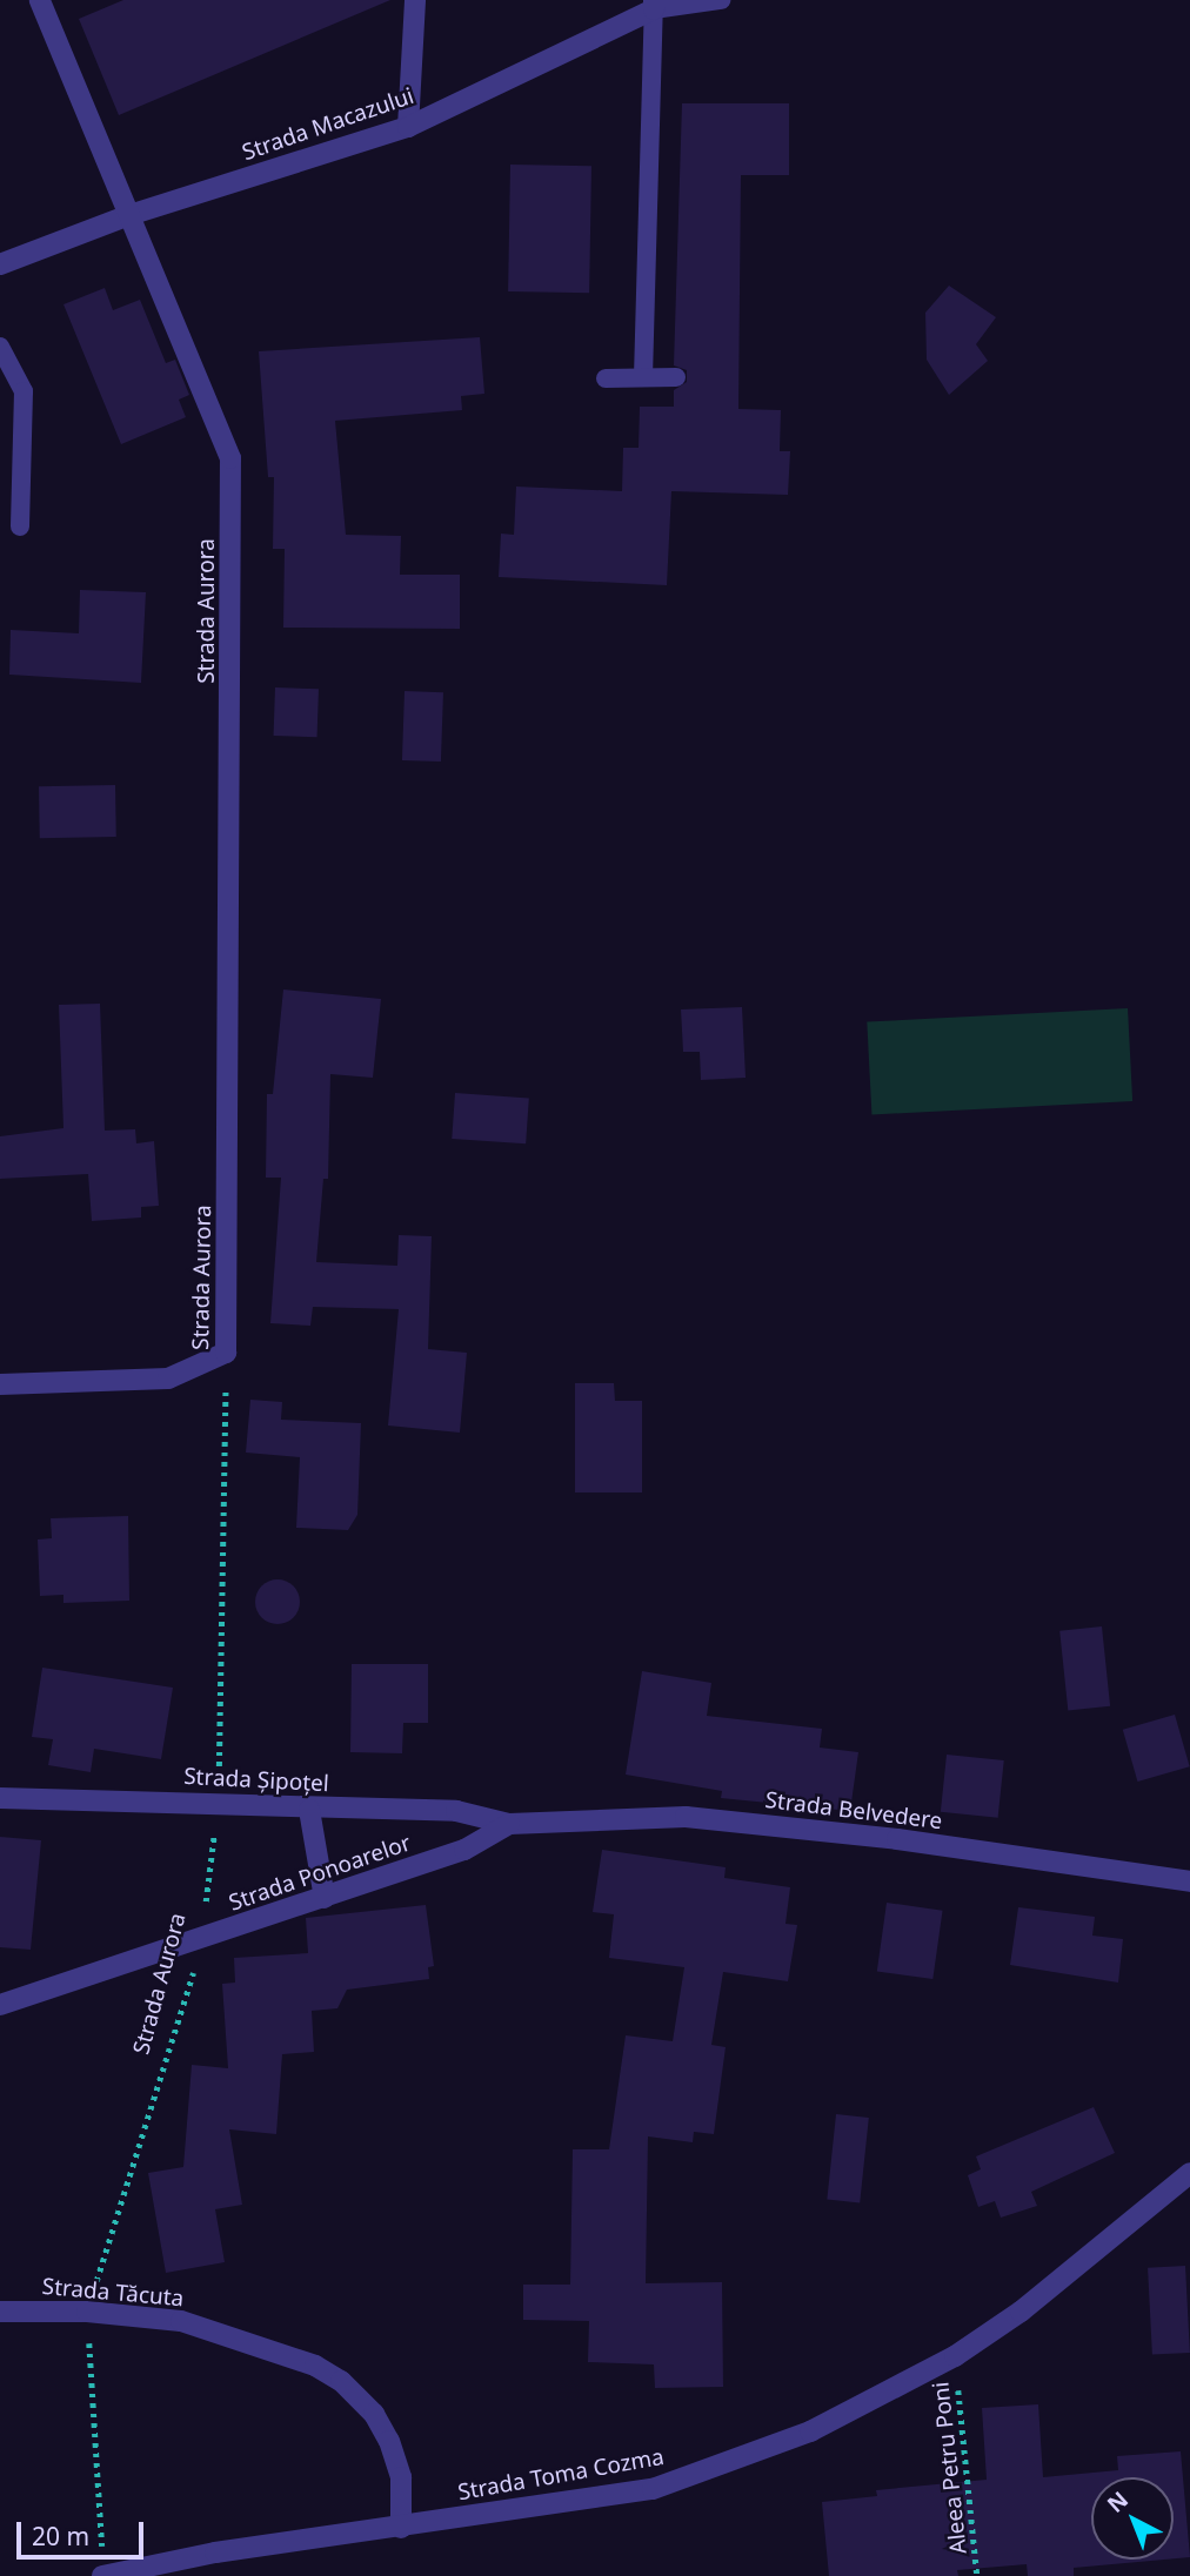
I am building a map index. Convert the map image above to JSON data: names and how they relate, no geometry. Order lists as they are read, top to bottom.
{
  "streets": {
    "street": [
      "Strada Macazului",
      "Strada Aurora",
      "Strada Șipoțel",
      "Strada Belvedere",
      "Strada Ponoarelor",
      "Strada Tăcuta",
      "Strada Toma Cozma"
    ],
    "path": ["Aleea Petru Poni"]
  },
  "crossings": [
    ["Strada Macazului", "Strada Aurora"],
    ["Strada Aurora", "Strada Șipoțel"],
    ["Strada Aurora", "Strada Ponoarelor"],
    ["Strada Aurora", "Strada Tăcuta"],
    ["Strada Aurora", "Strada Toma Cozma"],
    ["Strada Șipoțel", "Strada Belvedere"],
    ["Strada Șipoțel", "Strada Ponoarelor"],
    ["Strada Belvedere", "Strada Ponoarelor"],
    ["Strada Tăcuta", "Strada Toma Cozma"],
    ["Aleea Petru Poni", "Strada Toma Cozma"]
  ],
  "scale_bar": "20 m",
  "north": "top left"
}
